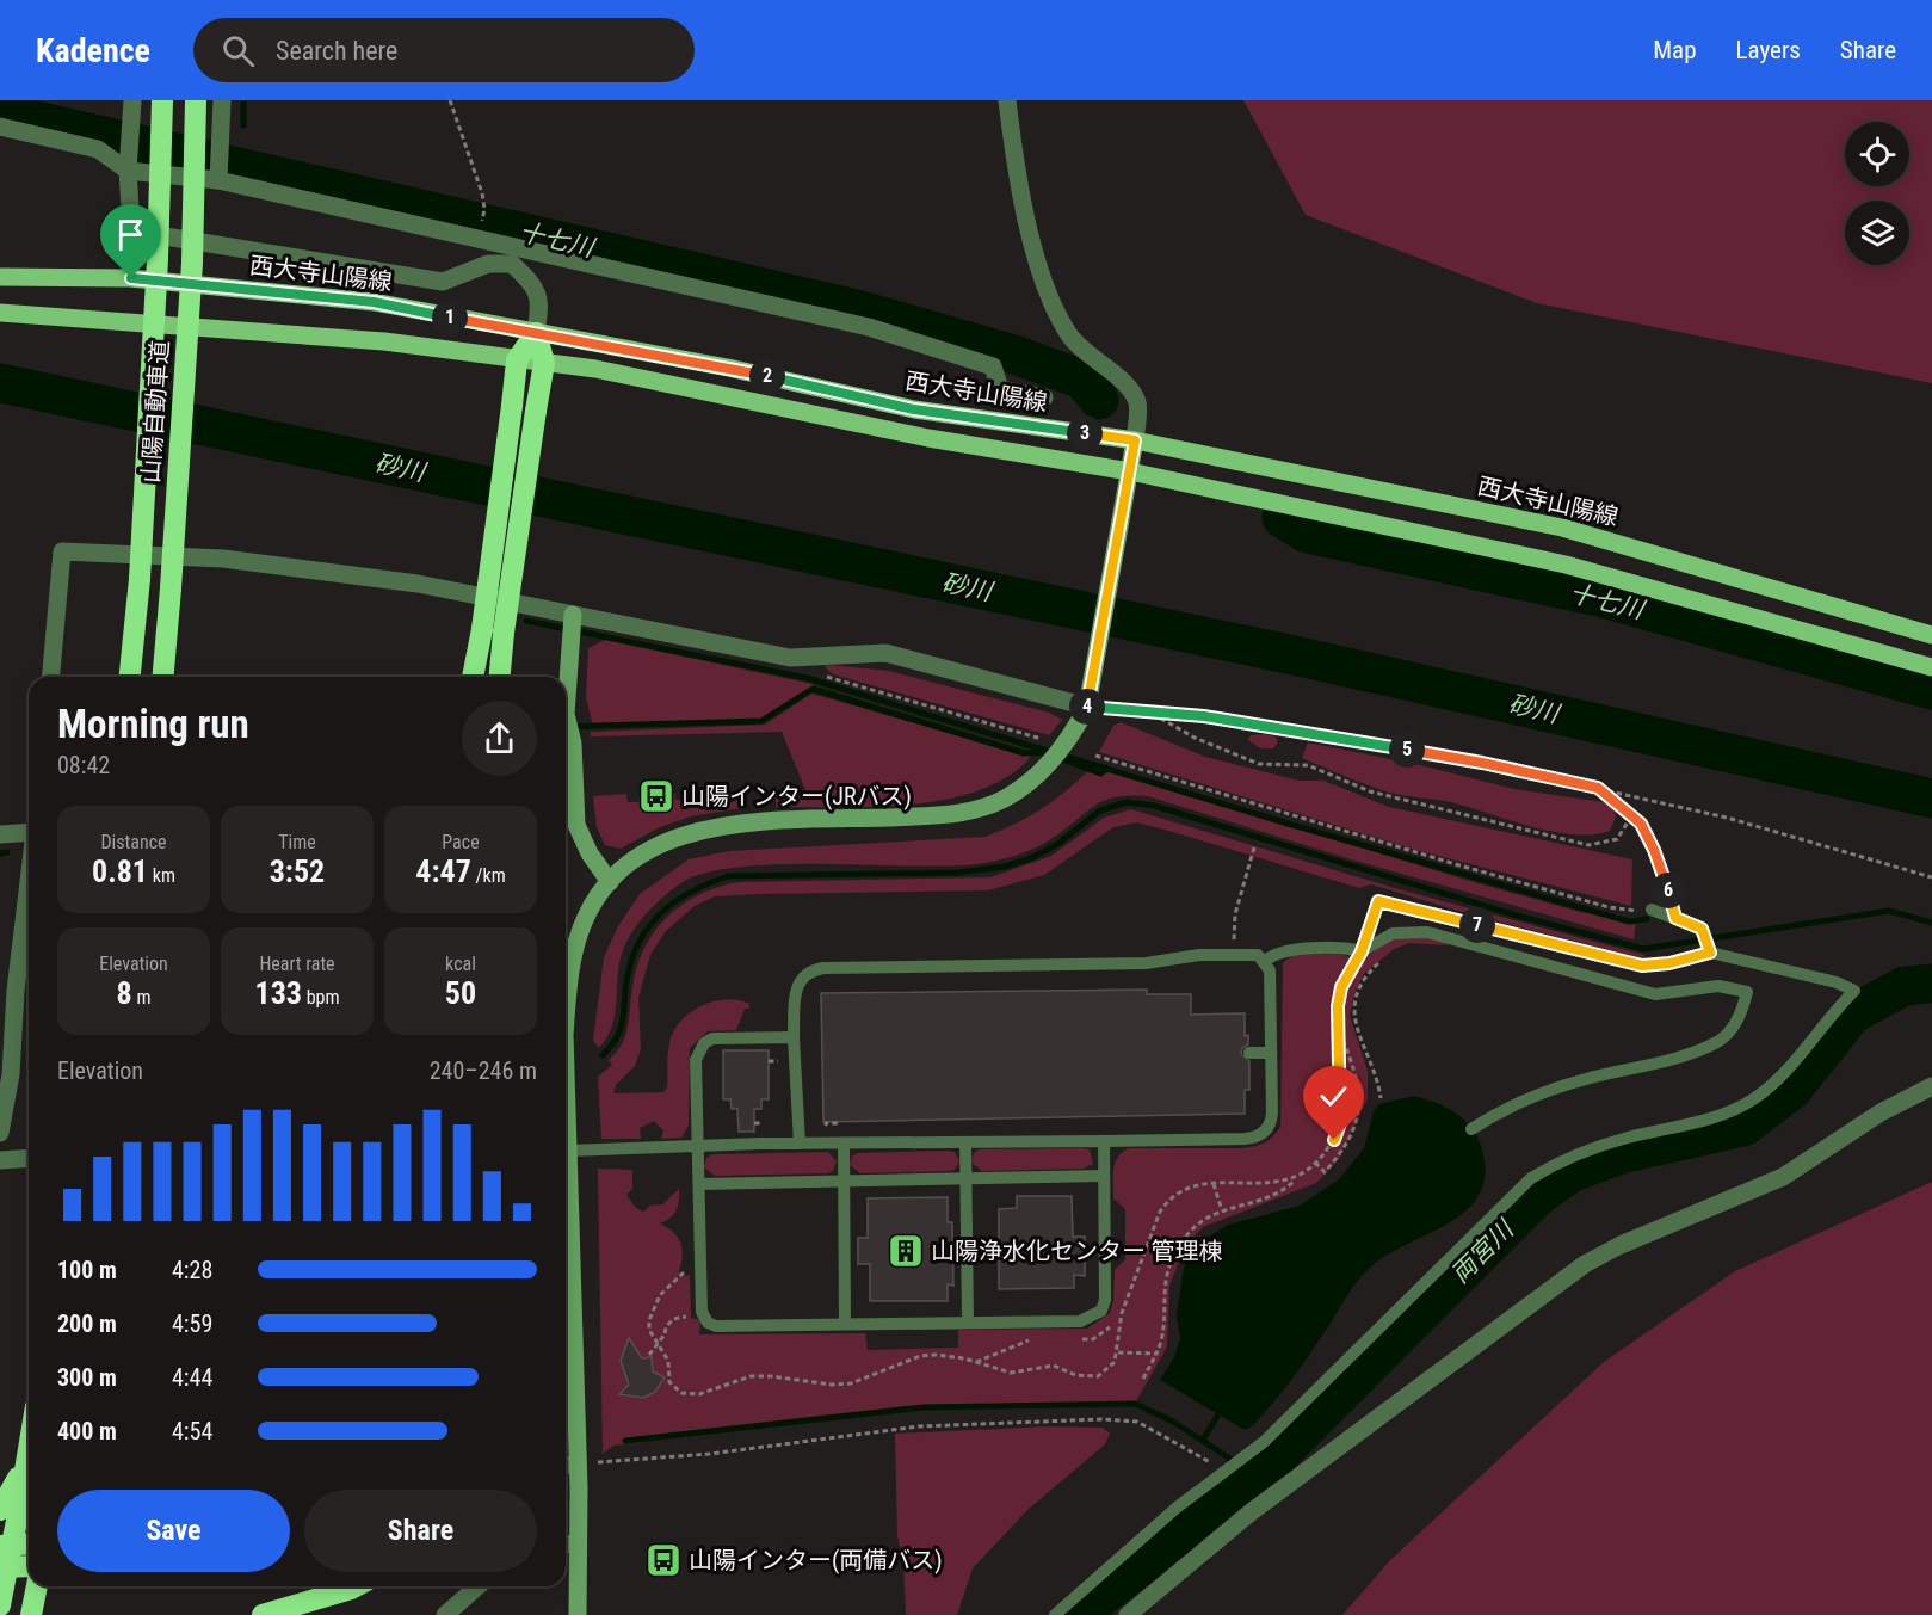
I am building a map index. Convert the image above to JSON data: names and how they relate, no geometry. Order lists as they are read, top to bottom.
{
  "streets": {
    "highway": ["山陽自動車道"],
    "main road": ["西大寺山陽線"]
  },
  "water": ["十七川", "砂川", "両宮川"],
  "places": {
    "bus stop": ["山陽インター(JRバス)", "山陽インター(両備バス)"],
    "building": ["山陽浄水化センター 管理棟"]
  },
  "page": {
    "header": "Kadence",
    "search": "Search here",
    "nav": ["Map", "Layers", "Share"],
    "pins": [
      "1",
      "2",
      "3",
      "4",
      "5",
      "6",
      "7"
    ],
    "heading": ["Morning run", "08:42"],
    "stats": [
      ["Distance", "0.81 km"],
      ["Time", "3:52"],
      ["Pace", "4:47 /km"],
      ["Elevation", "8 m"],
      ["Heart rate", "133 bpm"],
      ["kcal", "50"]
    ],
    "chart": ["Elevation", "240–246 m"],
    "list": [
      {
        "name": "100 m",
        "note": "4:28"
      },
      {
        "name": "200 m",
        "note": "4:59"
      },
      {
        "name": "300 m",
        "note": "4:44"
      },
      {
        "name": "400 m",
        "note": "4:54"
      }
    ],
    "buttons": ["Save", "Share"]
  }
}
